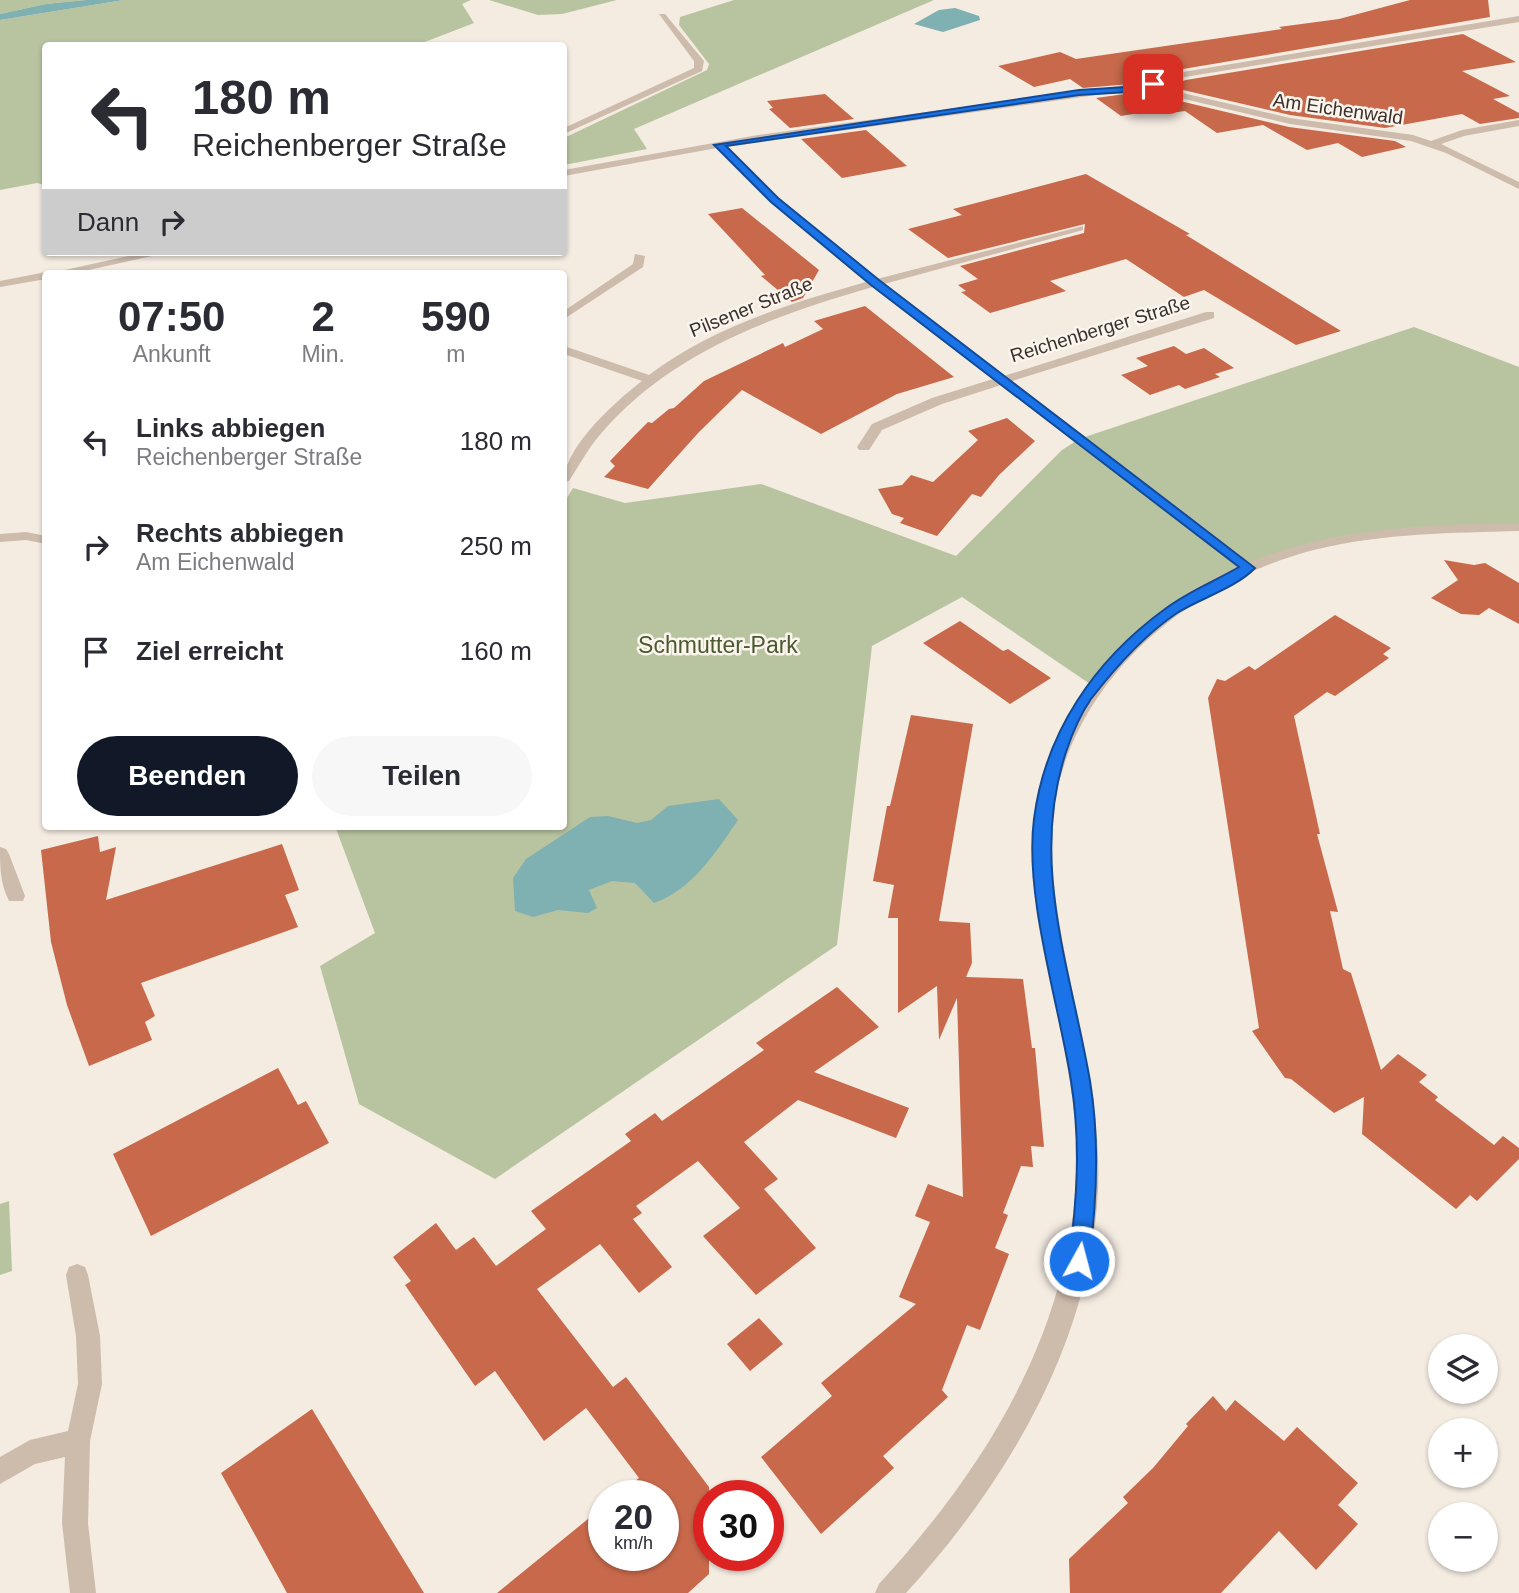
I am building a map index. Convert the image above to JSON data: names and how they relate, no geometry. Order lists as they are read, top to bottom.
{
  "streets": {
    "street": ["Am Eichenwald", "Pilsener Straße", "Reichenberger Straße"]
  },
  "crossings": [
    ["Am Eichenwald", "Reichenberger Straße"],
    ["Pilsener Straße", "Reichenberger Straße"]
  ],
  "parks": ["Schmutter-Park"],
  "page": {
    "turn": ["180 m", "Reichenberger Straße"],
    "then": "Dann",
    "eta": [
      "07:50",
      "Ankunft",
      "2",
      "Min.",
      "590",
      "m"
    ],
    "list": [
      {
        "name": "Links abbiegen",
        "note": "Reichenberger Straße",
        "value": "180 m"
      },
      {
        "name": "Rechts abbiegen",
        "note": "Am Eichenwald",
        "value": "250 m"
      },
      {
        "name": "Ziel erreicht",
        "value": "160 m"
      }
    ],
    "buttons": ["Beenden", "Teilen"],
    "map_buttons": ["+", "−"],
    "speed": "20 km/h",
    "limit": "30"
  }
}
